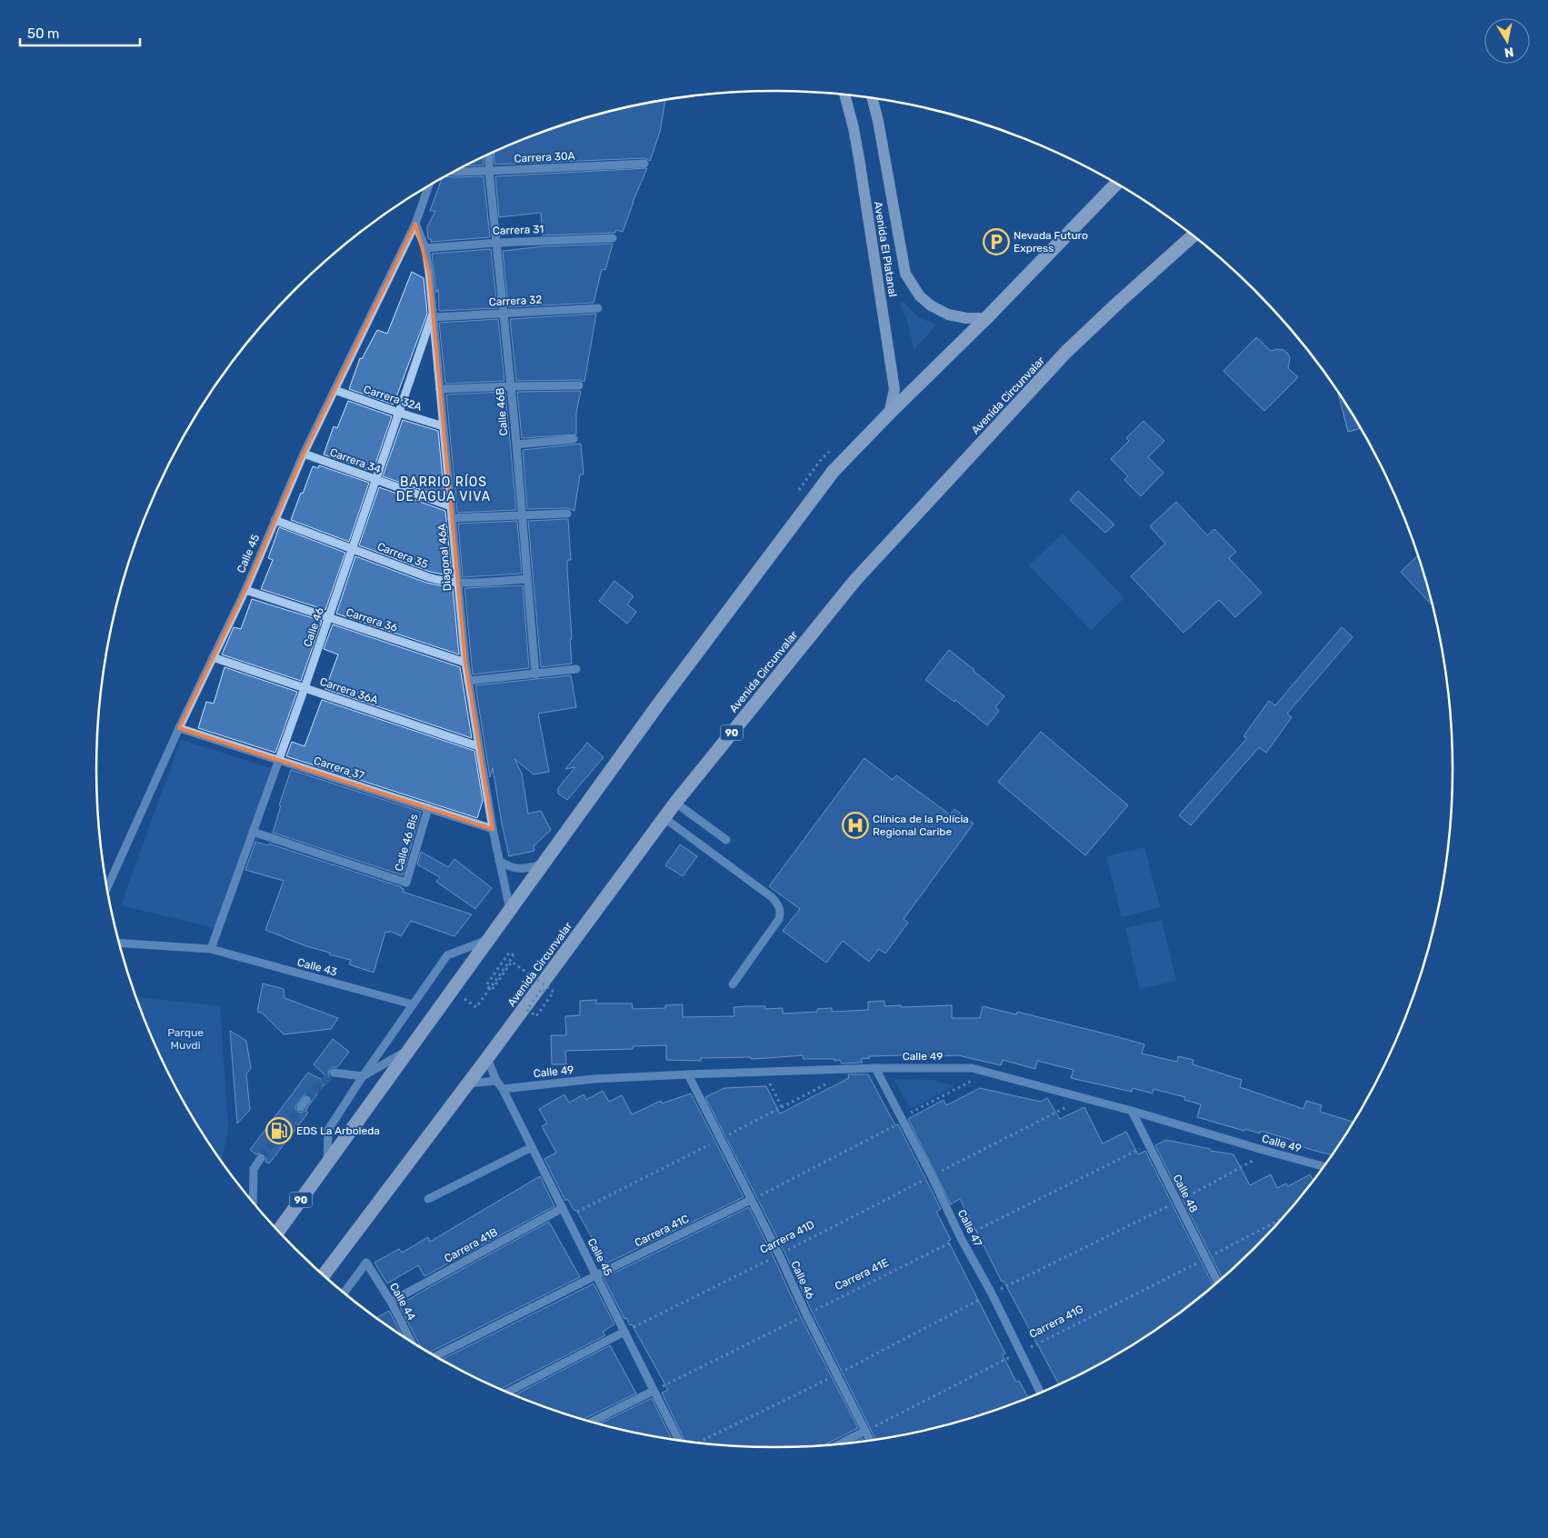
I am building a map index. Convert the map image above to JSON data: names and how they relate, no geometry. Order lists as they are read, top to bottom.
{
  "streets": {
    "highway": ["Avenida Circunvalar", "90"],
    "main road": ["Avenida El Platanal"],
    "street": [
      "Carrera 30A",
      "Carrera 31",
      "Carrera 32",
      "Carrera 32A",
      "Calle 46B",
      "Carrera 34",
      "Calle 45",
      "Carrera 35",
      "Diagonal 46A",
      "Carrera 36",
      "Calle 46",
      "Carrera 36A",
      "Carrera 37",
      "Calle 46 Bis",
      "Calle 43",
      "Calle 49",
      "Calle 48",
      "Calle 47",
      "Carrera 41C",
      "Carrera 41B",
      "Calle 44"
    ],
    "path": ["Carrera 41D", "Carrera 41E", "Carrera 41G"]
  },
  "crossings": [
    ["Carrera 30A", "Calle 46B"],
    ["Carrera 31", "Calle 46B"],
    ["Carrera 31", "Diagonal 46A"],
    ["Avenida El Platanal", "90"],
    ["Carrera 32", "Calle 46B"],
    ["Carrera 32", "Diagonal 46A"],
    ["Carrera 32", "Calle 46"],
    ["Avenida Circunvalar", "Calle 45"],
    ["Carrera 32A", "Calle 45"],
    ["Carrera 32A", "Diagonal 46A"],
    ["Carrera 32A", "Calle 46"],
    ["Calle 46B", "Carrera 35"],
    ["Carrera 34", "Calle 45"],
    ["Carrera 34", "Diagonal 46A"],
    ["Carrera 34", "Calle 46"],
    ["Calle 45", "Carrera 35"],
    ["Calle 45", "Diagonal 46A"],
    ["Calle 45", "Carrera 36"],
    ["Calle 45", "Carrera 36A"],
    ["Calle 45", "Carrera 37"],
    ["Calle 45", "Calle 49"],
    ["Calle 45", "Carrera 41C"],
    ["Calle 45", "Carrera 41D"],
    ["Calle 45", "Carrera 41B"],
    ["Calle 45", "Carrera 41E"],
    ["Carrera 35", "Diagonal 46A"],
    ["Carrera 35", "Calle 46"],
    ["Diagonal 46A", "Carrera 36"],
    ["Diagonal 46A", "Calle 46"],
    ["Diagonal 46A", "Carrera 36A"],
    ["Diagonal 46A", "90"],
    ["Diagonal 46A", "Carrera 37"],
    ["Carrera 36", "Calle 46"],
    ["Calle 46", "Carrera 36A"],
    ["Calle 46", "Carrera 37"],
    ["Calle 46", "Calle 46 Bis"],
    ["Calle 46", "Calle 43"],
    ["Calle 46", "Calle 49"],
    ["Calle 46", "Carrera 41C"],
    ["Calle 46", "Carrera 41D"],
    ["Calle 46", "Carrera 41E"],
    ["Calle 46", "Carrera 41G"],
    ["Carrera 37", "Calle 46 Bis"],
    ["Calle 49", "Calle 48"],
    ["Calle 49", "Calle 47"],
    ["Calle 49", "Carrera 41D"],
    ["Calle 48", "Carrera 41E"],
    ["Calle 48", "Carrera 41G"],
    ["Calle 47", "Carrera 41D"],
    ["Calle 47", "Carrera 41E"],
    ["Calle 47", "Carrera 41G"],
    ["Carrera 41B", "Calle 44"]
  ],
  "districts": ["BARRIO RÍOS DE AGUA VIVA"],
  "parks": ["Parque Muvdi"],
  "places": {
    "parking": ["Nevada Futuro Express"],
    "hospital": ["Clínica de la Polícia Regional Caribe"],
    "fuel station": ["EDS La Arboleda"]
  },
  "scale_bar": "50 m",
  "north": "bottom"
}
